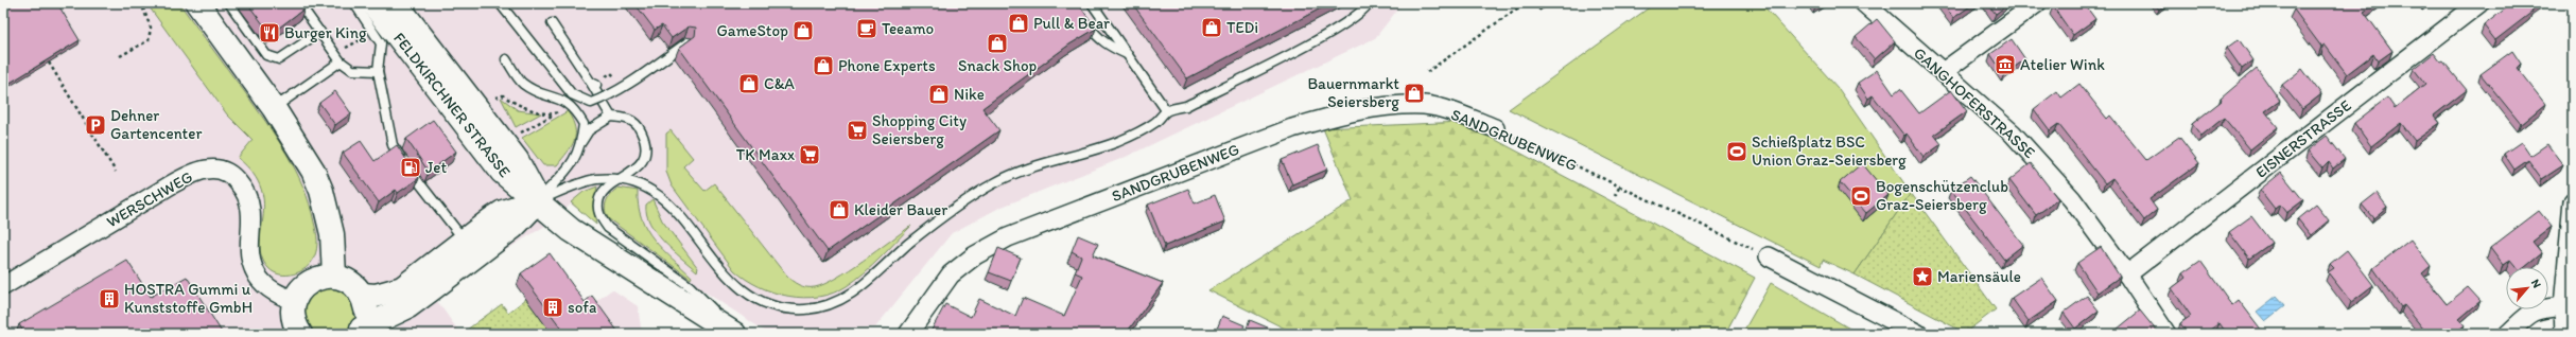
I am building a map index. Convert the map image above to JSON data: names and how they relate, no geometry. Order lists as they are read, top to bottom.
{
  "streets": {
    "main road": ["FELDKIRCHNER STRASSE"],
    "street": [
      "GANGHOFERSTRASSE",
      "EISNERSTRASSE",
      "SANDGRUBENWEG",
      "WERSCHWEG"
    ]
  },
  "crossings": [
    ["GANGHOFERSTRASSE", "EISNERSTRASSE"]
  ],
  "places": {
    "shop": [
      "Pull & Bear",
      "TEDi",
      "GameStop",
      "Snack Shop",
      "Phone Experts",
      "C&A",
      "Bauernmarkt Seiersberg",
      "Nike",
      "Kleider Bauer"
    ],
    "cafe": ["Teeamo"],
    "restaurant": ["Burger King"],
    "museum": ["Atelier Wink"],
    "parking": ["Dehner Gartencenter"],
    "supermarket": ["Shopping City Seiersberg", "TK Maxx"],
    "sports": ["Schießplatz BSC Union Graz-Seiersberg", "Bogenschützenclub Graz-Seiersberg"],
    "fuel station": ["Jet"],
    "place": ["Mariensäule"],
    "building": ["HOSTRA Gummi u Kunststoffe GmbH", "sofa"]
  },
  "north": "top right"
}
